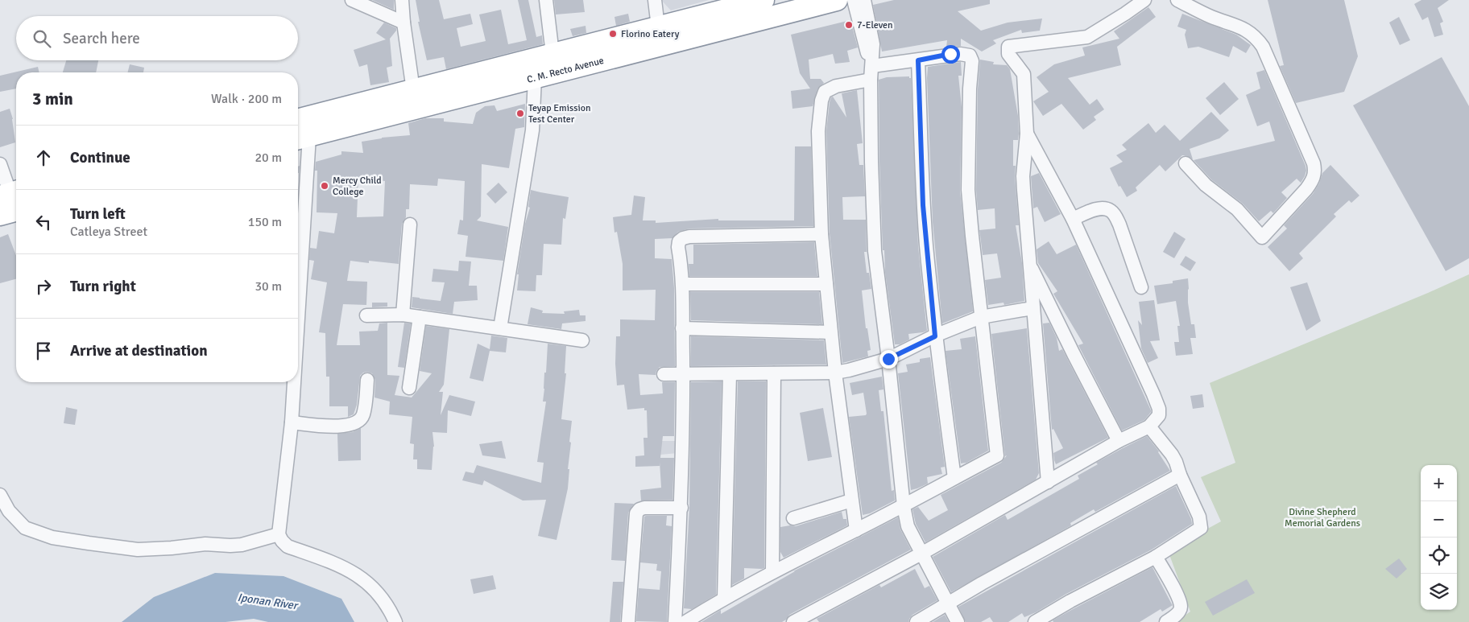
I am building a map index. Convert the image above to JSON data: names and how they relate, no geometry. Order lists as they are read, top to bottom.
{
  "streets": {
    "highway": ["C. M. Recto Avenue"]
  },
  "water": ["Iponan River"],
  "parks": ["Divine Shepherd Memorial Gardens"],
  "places": [
    "7-Eleven",
    "Florino Eatery",
    "Teyap Emission Test Center",
    "Mercy Child College"
  ],
  "page": {
    "search": "Search here",
    "heading": ["3 min", "Walk · 200 m"],
    "list": [
      ["Continue", "20 m"],
      ["Turn left", "Catleya Street", "150 m"],
      ["Turn right", "30 m"],
      "Arrive at destination"
    ],
    "map_buttons": ["+", "−"]
  }
}
